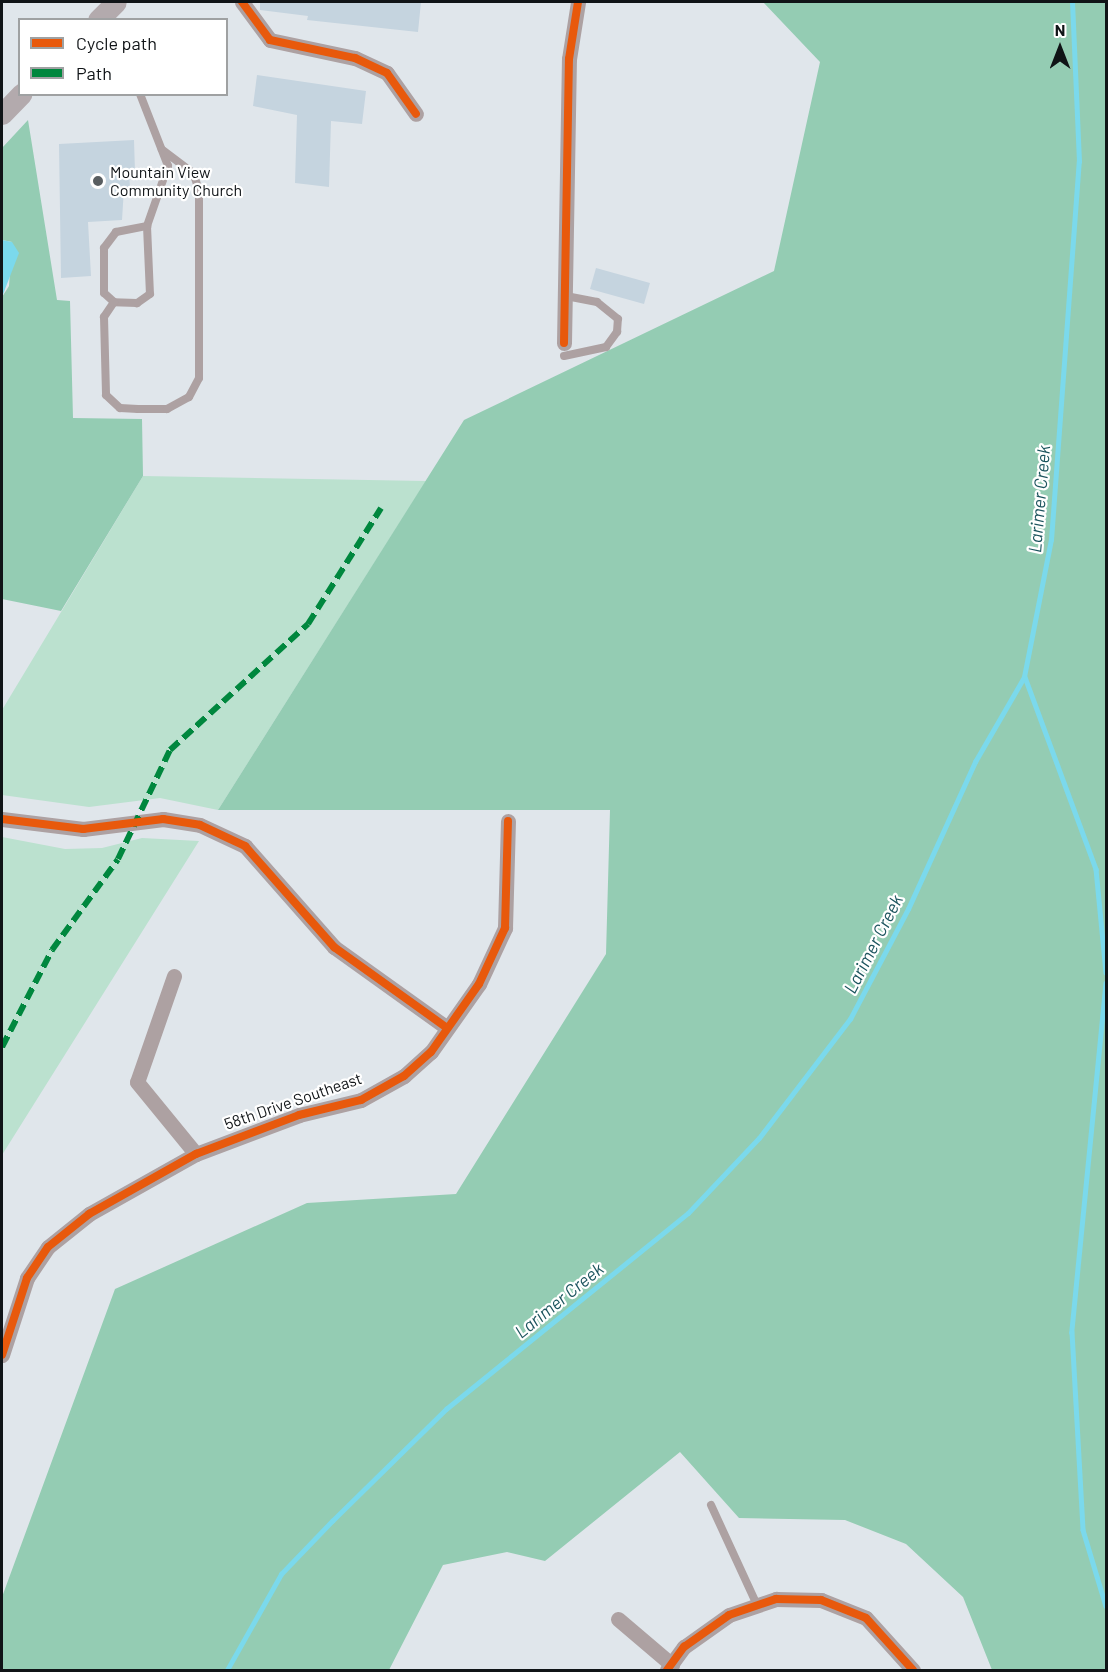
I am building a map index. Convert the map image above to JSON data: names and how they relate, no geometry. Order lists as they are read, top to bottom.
{
  "streets": {
    "street": ["58th Drive Southeast"]
  },
  "water": ["Larimer Creek"],
  "places": ["Mountain View Community Church"],
  "legend": ["Cycle path", "Path"],
  "north": "top"
}
